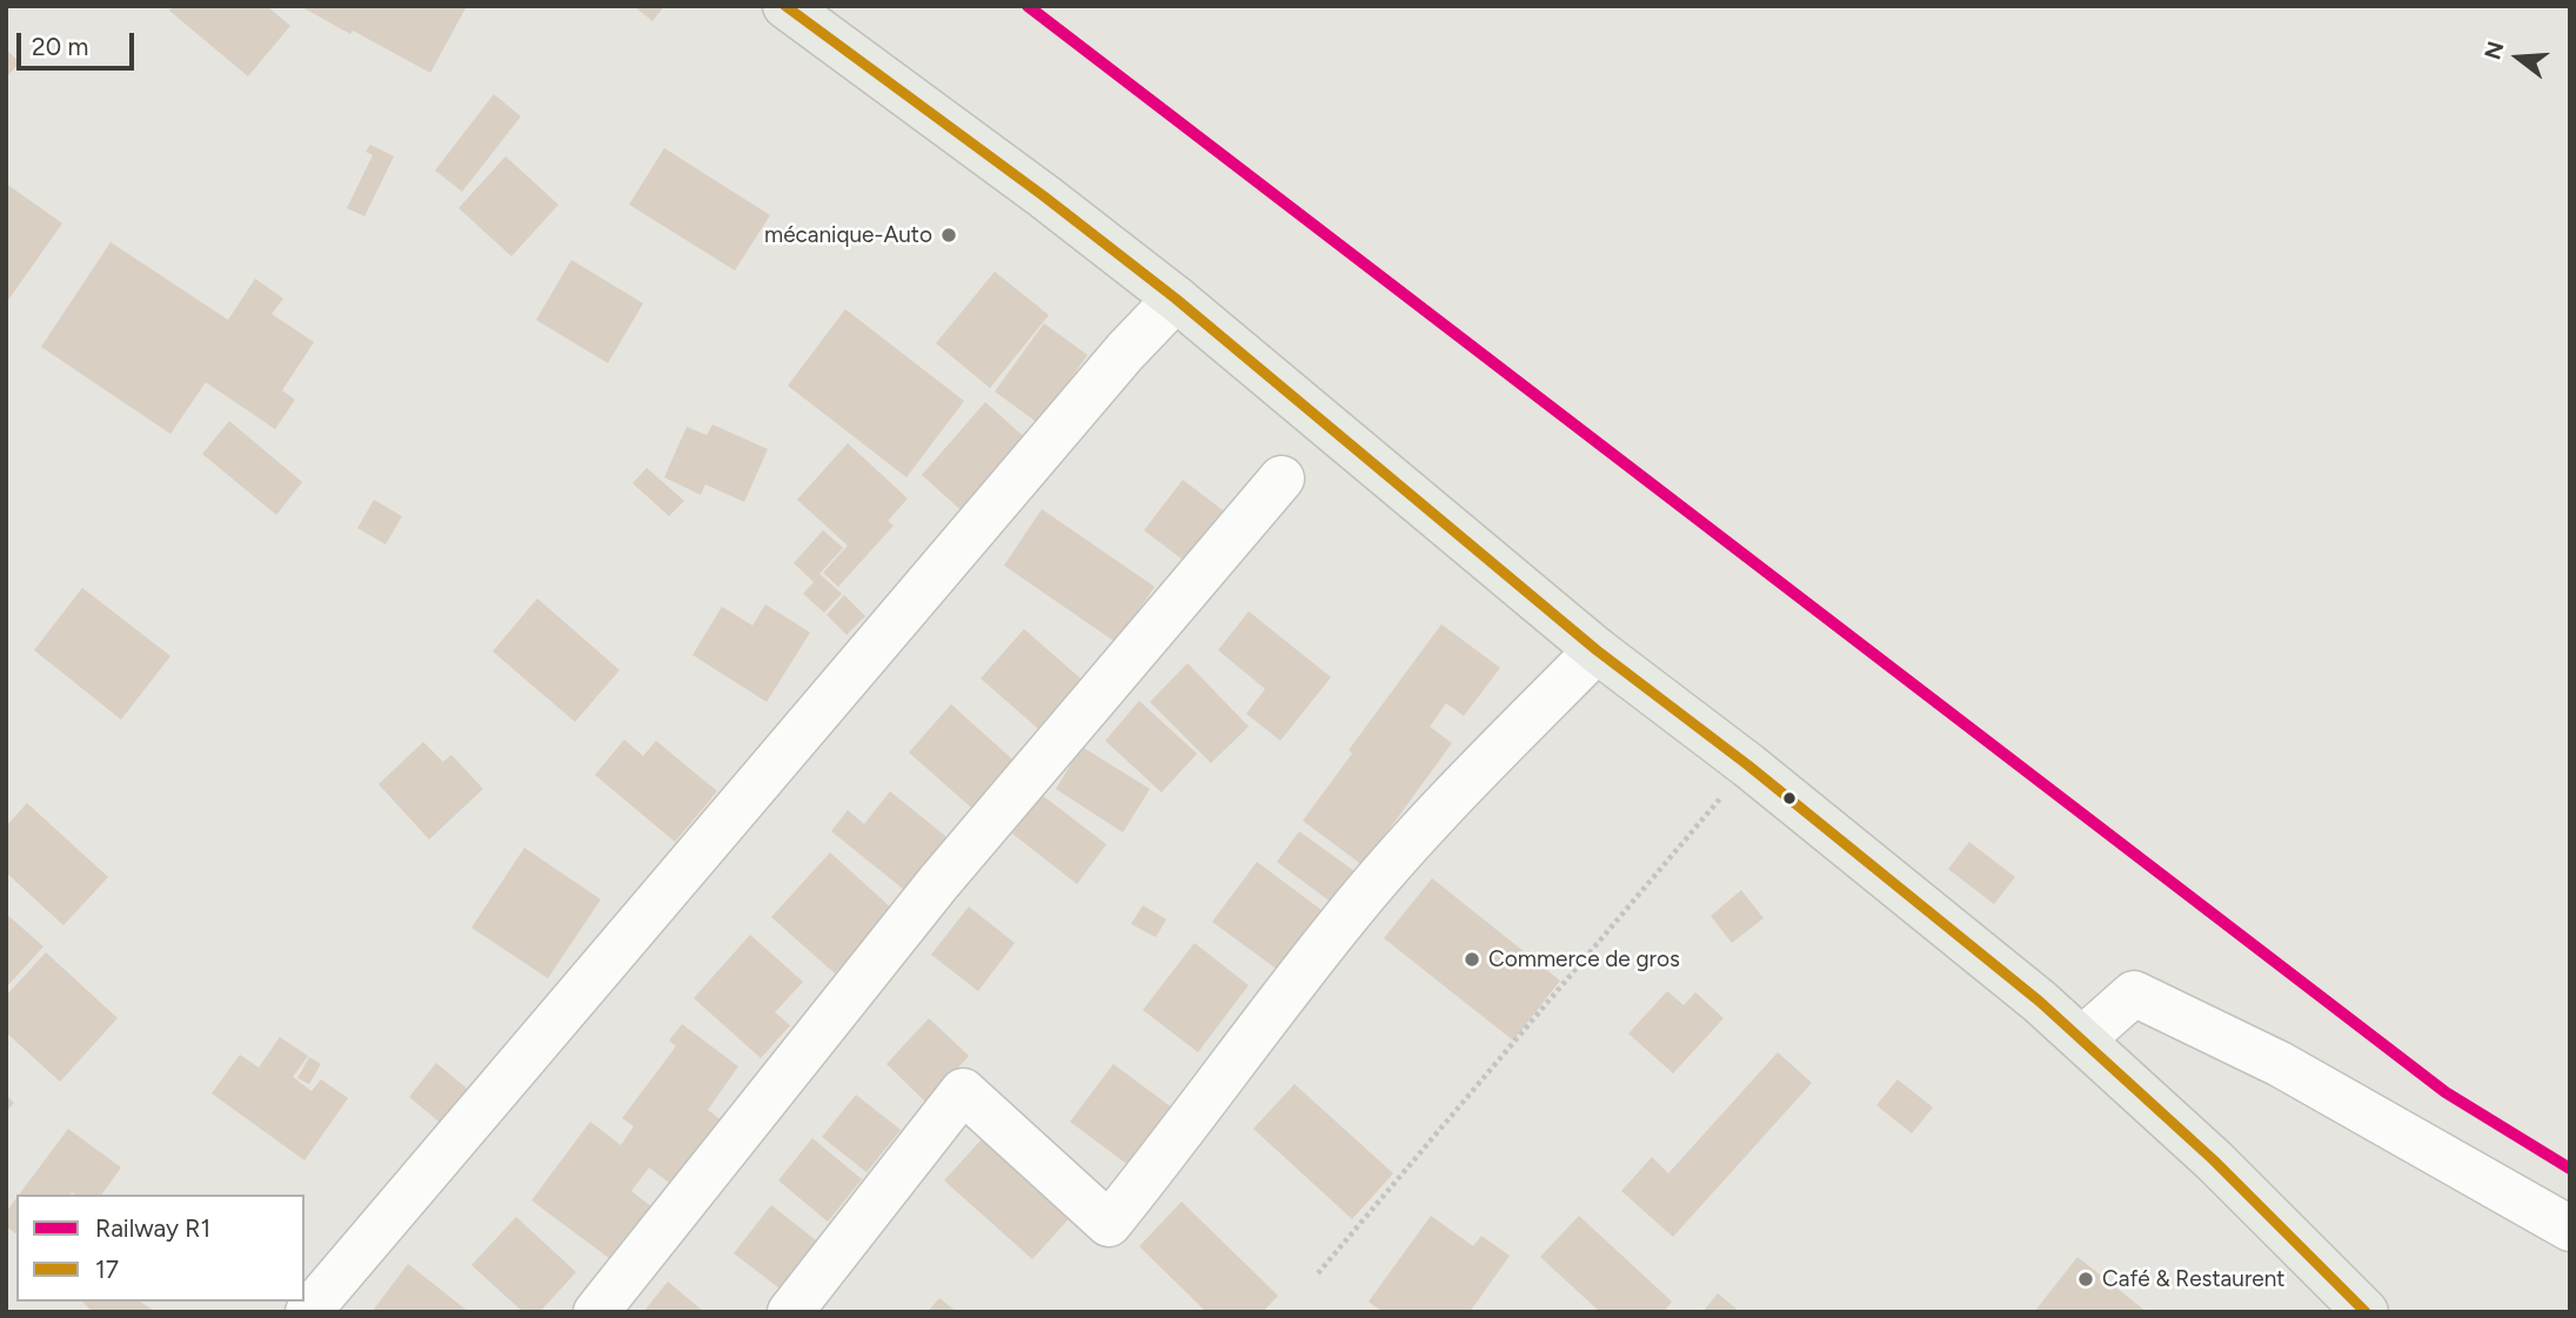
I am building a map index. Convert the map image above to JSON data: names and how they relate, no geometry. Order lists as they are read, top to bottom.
{
  "places": ["mécanique-Auto", "Commerce de gros", "Café & Restaurent"],
  "lines": ["rail line R1", "transit line 17"],
  "legend": ["Railway R1", "17"],
  "scale_bar": "20 m",
  "north": "left"
}
